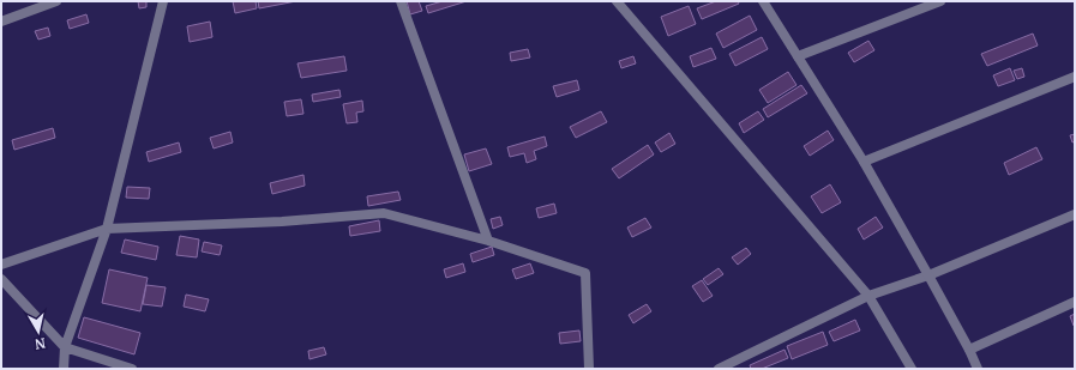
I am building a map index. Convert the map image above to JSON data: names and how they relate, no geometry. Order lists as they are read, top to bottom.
{
  "north": "bottom"
}
